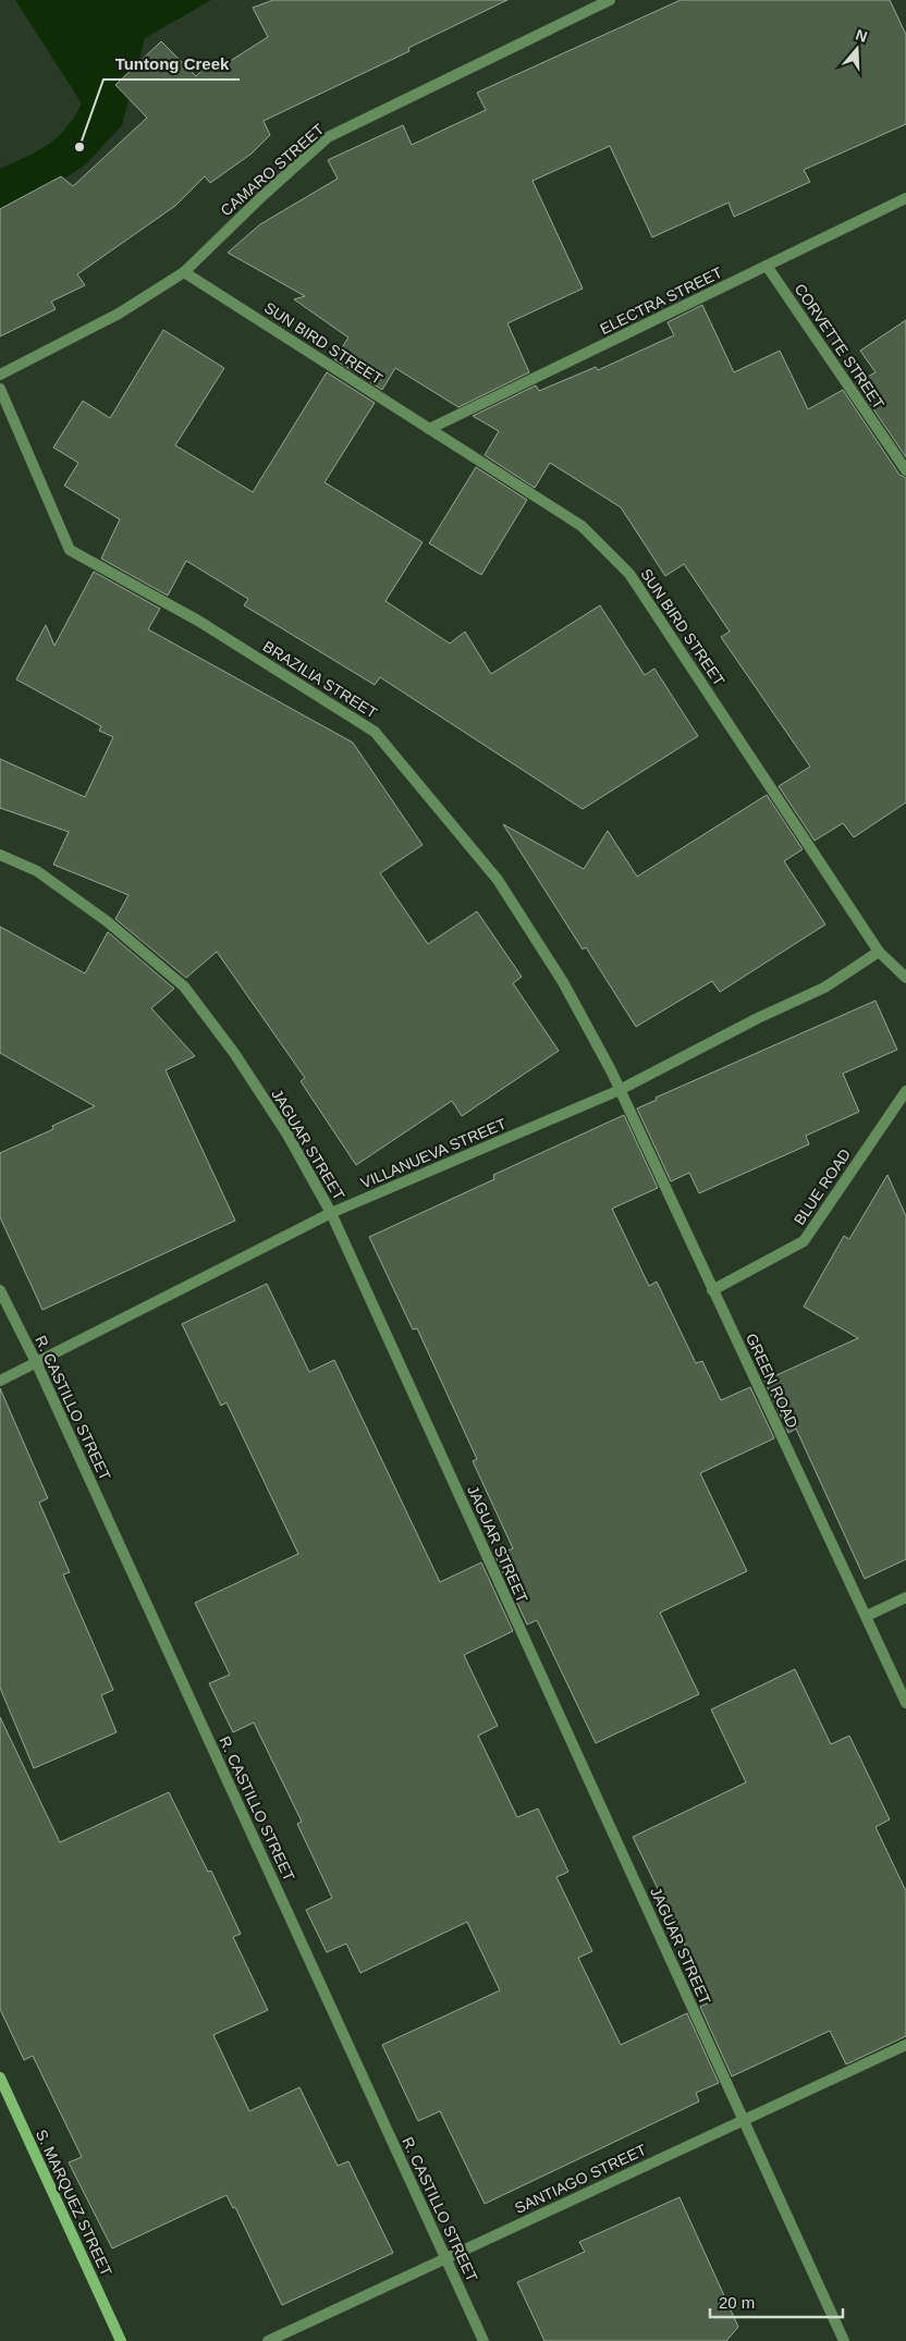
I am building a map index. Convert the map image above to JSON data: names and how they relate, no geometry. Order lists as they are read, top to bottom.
{
  "streets": {
    "street": [
      "CAMARO STREET",
      "ELECTRA STREET",
      "SUN BIRD STREET",
      "CORVETTE STREET",
      "BRAZILIA STREET",
      "JAGUAR STREET",
      "VILLANUEVA STREET",
      "BLUE ROAD",
      "GREEN ROAD",
      "R. CASTILLO STREET",
      "SANTIAGO STREET",
      "S. MARQUEZ STREET"
    ]
  },
  "crossings": [
    ["CAMARO STREET", "SUN BIRD STREET"],
    ["ELECTRA STREET", "SUN BIRD STREET"],
    ["ELECTRA STREET", "CORVETTE STREET"],
    ["SUN BIRD STREET", "VILLANUEVA STREET"],
    ["BRAZILIA STREET", "GREEN ROAD"],
    ["JAGUAR STREET", "VILLANUEVA STREET"],
    ["JAGUAR STREET", "SANTIAGO STREET"],
    ["VILLANUEVA STREET", "GREEN ROAD"],
    ["VILLANUEVA STREET", "R. CASTILLO STREET"],
    ["BLUE ROAD", "GREEN ROAD"],
    ["R. CASTILLO STREET", "SANTIAGO STREET"]
  ],
  "places": ["Tuntong Creek"],
  "scale_bar": "20 m",
  "north": "top"
}
